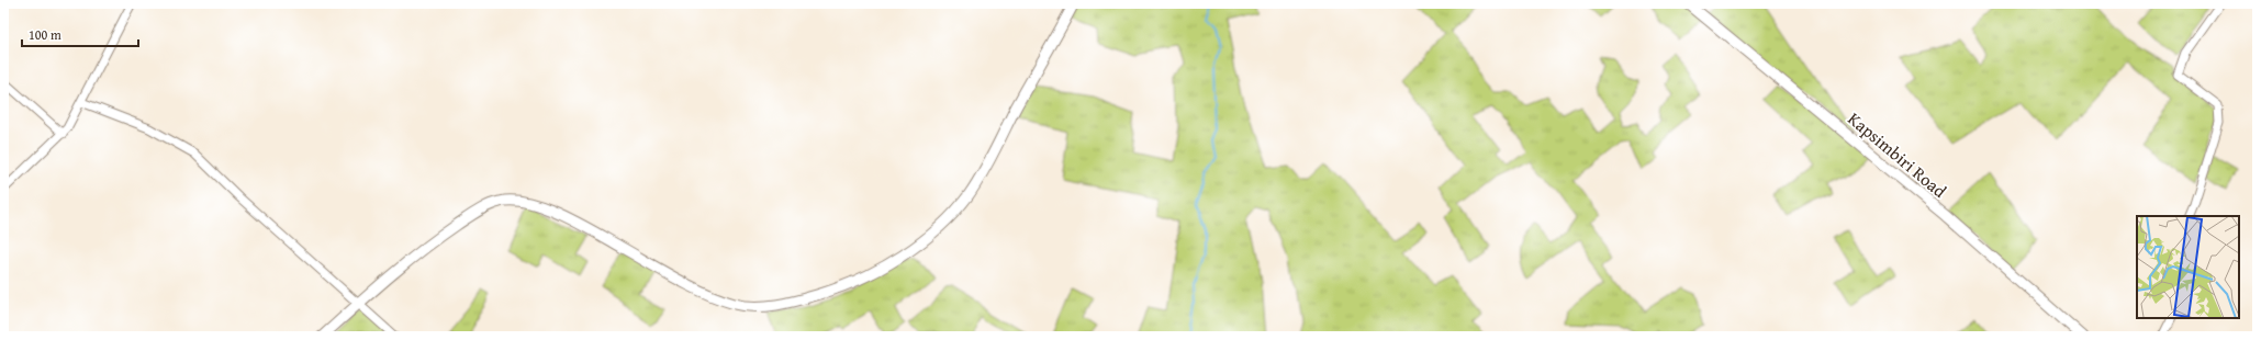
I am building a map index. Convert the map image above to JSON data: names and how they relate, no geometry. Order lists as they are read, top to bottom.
{
  "streets": {
    "street": ["Kapsimbiri Road"]
  },
  "scale_bar": "100 m"
}
